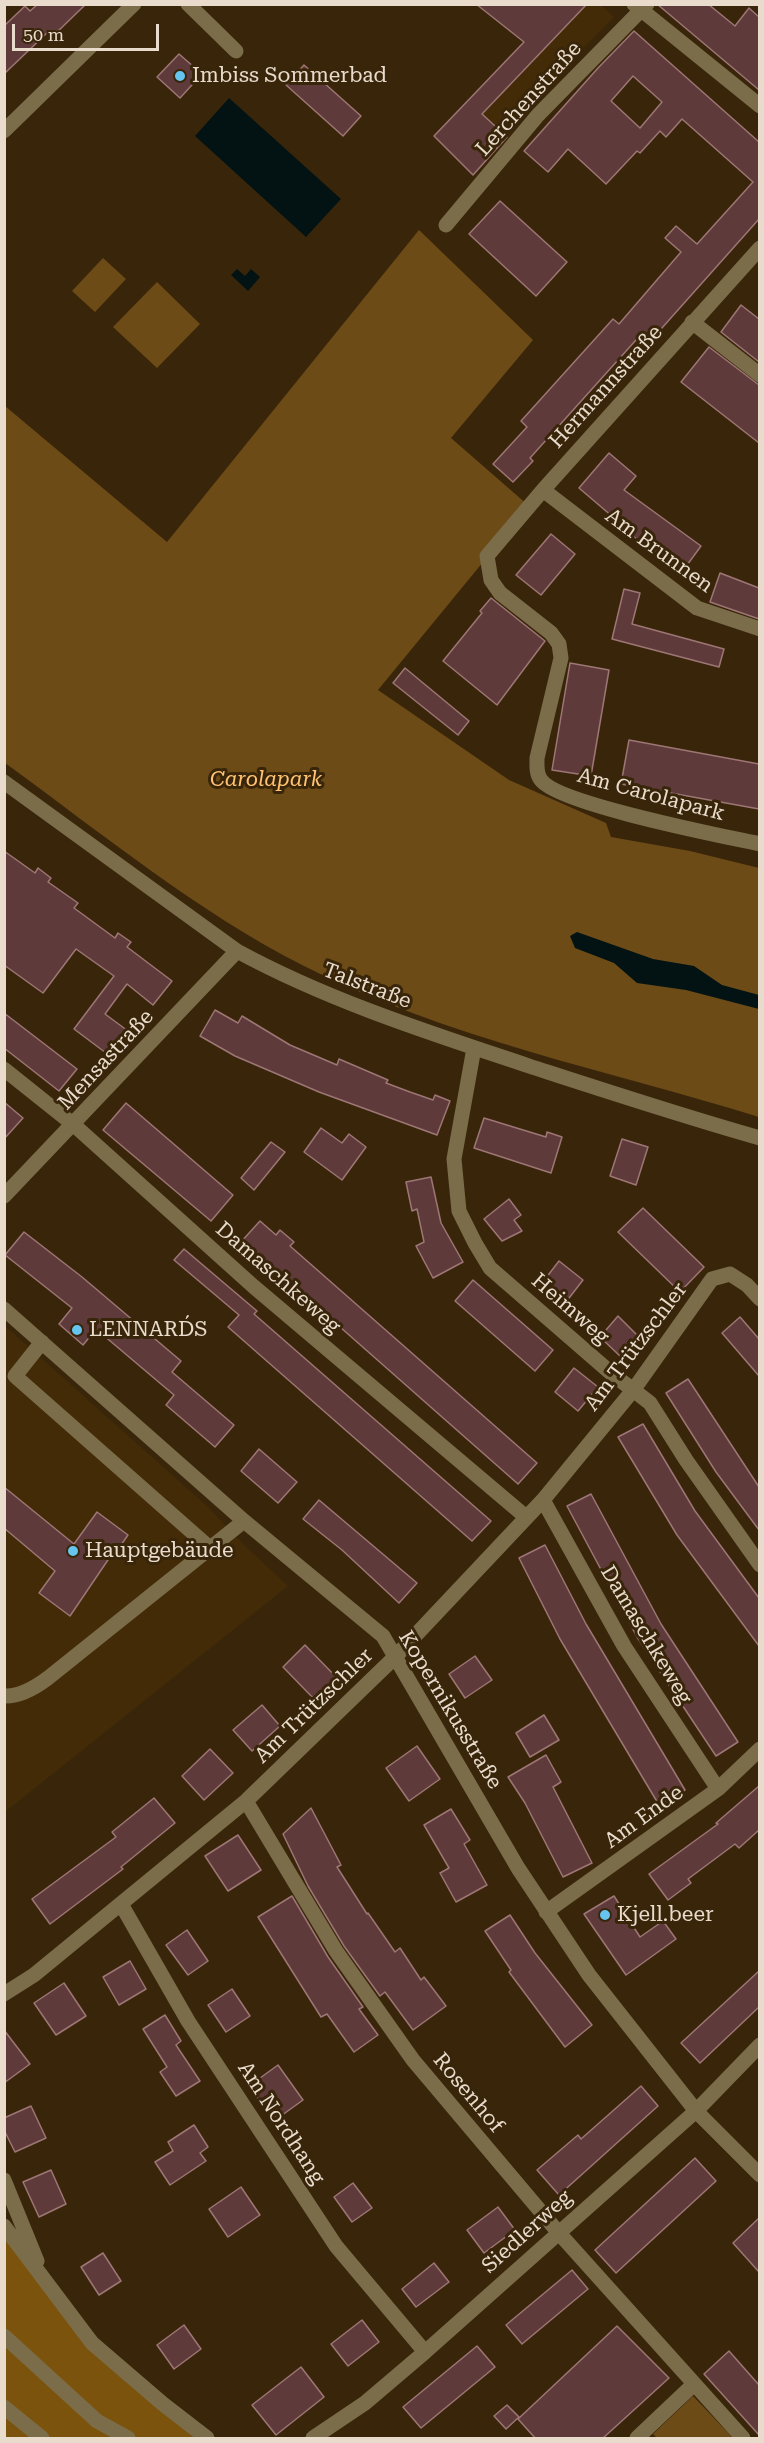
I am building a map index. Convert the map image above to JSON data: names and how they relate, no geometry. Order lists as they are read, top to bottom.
{
  "streets": {
    "street": [
      "Lerchenstraße",
      "Hermannstraße",
      "Am Brunnen",
      "Am Carolapark",
      "Talstraße",
      "Mensastraße",
      "Damaschkeweg",
      "Heimweg",
      "Am Trützschler",
      "Kopernikusstraße",
      "Am Ende",
      "Rosenhof",
      "Am Nordhang",
      "Siedlerweg"
    ]
  },
  "crossings": [
    ["Hermannstraße", "Am Brunnen"],
    ["Hermannstraße", "Am Carolapark"],
    ["Talstraße", "Mensastraße"],
    ["Talstraße", "Heimweg"],
    ["Mensastraße", "Damaschkeweg"],
    ["Damaschkeweg", "Am Trützschler"],
    ["Damaschkeweg", "Am Ende"],
    ["Heimweg", "Am Trützschler"],
    ["Am Trützschler", "Kopernikusstraße"],
    ["Am Trützschler", "Rosenhof"],
    ["Am Trützschler", "Am Nordhang"],
    ["Kopernikusstraße", "Am Ende"],
    ["Kopernikusstraße", "Siedlerweg"],
    ["Rosenhof", "Siedlerweg"],
    ["Am Nordhang", "Siedlerweg"]
  ],
  "parks": ["Carolapark"],
  "places": [
    "Imbiss Sommerbad",
    "LENNARD´S",
    "Hauptgebäude",
    "Kjell.beer"
  ],
  "scale_bar": "50 m"
}
